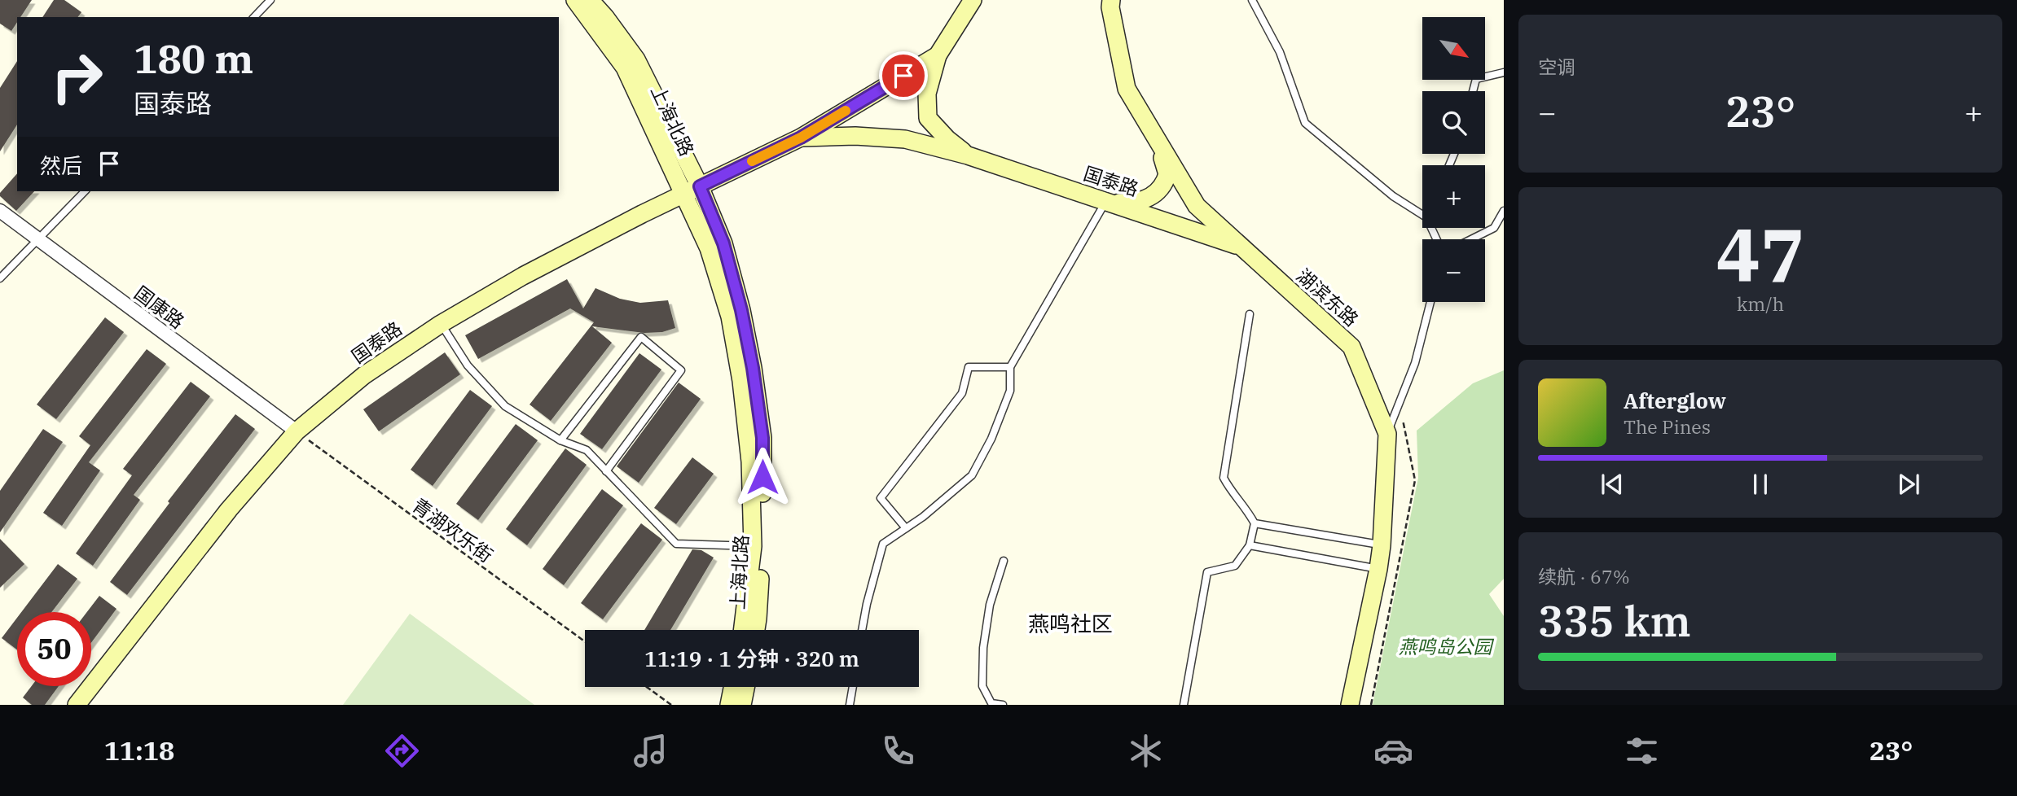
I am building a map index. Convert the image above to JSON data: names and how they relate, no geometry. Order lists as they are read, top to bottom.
{
  "streets": {
    "street": [
      "上海北路",
      "国泰路",
      "湖滨东路",
      "国康路"
    ],
    "path": ["青湖欢乐街"]
  },
  "crossings": [
    ["上海北路", "国泰路"],
    ["国泰路", "湖滨东路"],
    ["国泰路", "国康路"],
    ["国泰路", "青湖欢乐街"],
    ["国康路", "青湖欢乐街"]
  ],
  "districts": ["燕鸣社区"],
  "parks": ["燕鸣岛公园"],
  "north": "bottom right",
  "page": {
    "tile": [
      "空调",
      ["47", "km/h"],
      ["续航 · 67%", "335 km"]
    ],
    "map_buttons": ["+", "−"],
    "turn": ["180 m", "国泰路"],
    "heat": ["−", "23°", "+"],
    "then": "然后",
    "song": ["Afterglow", "The Pines"],
    "limit": "50",
    "trip": "11:19 · 1 分钟 · 320 m",
    "tabs": ["11:18", "23°"]
  }
}
